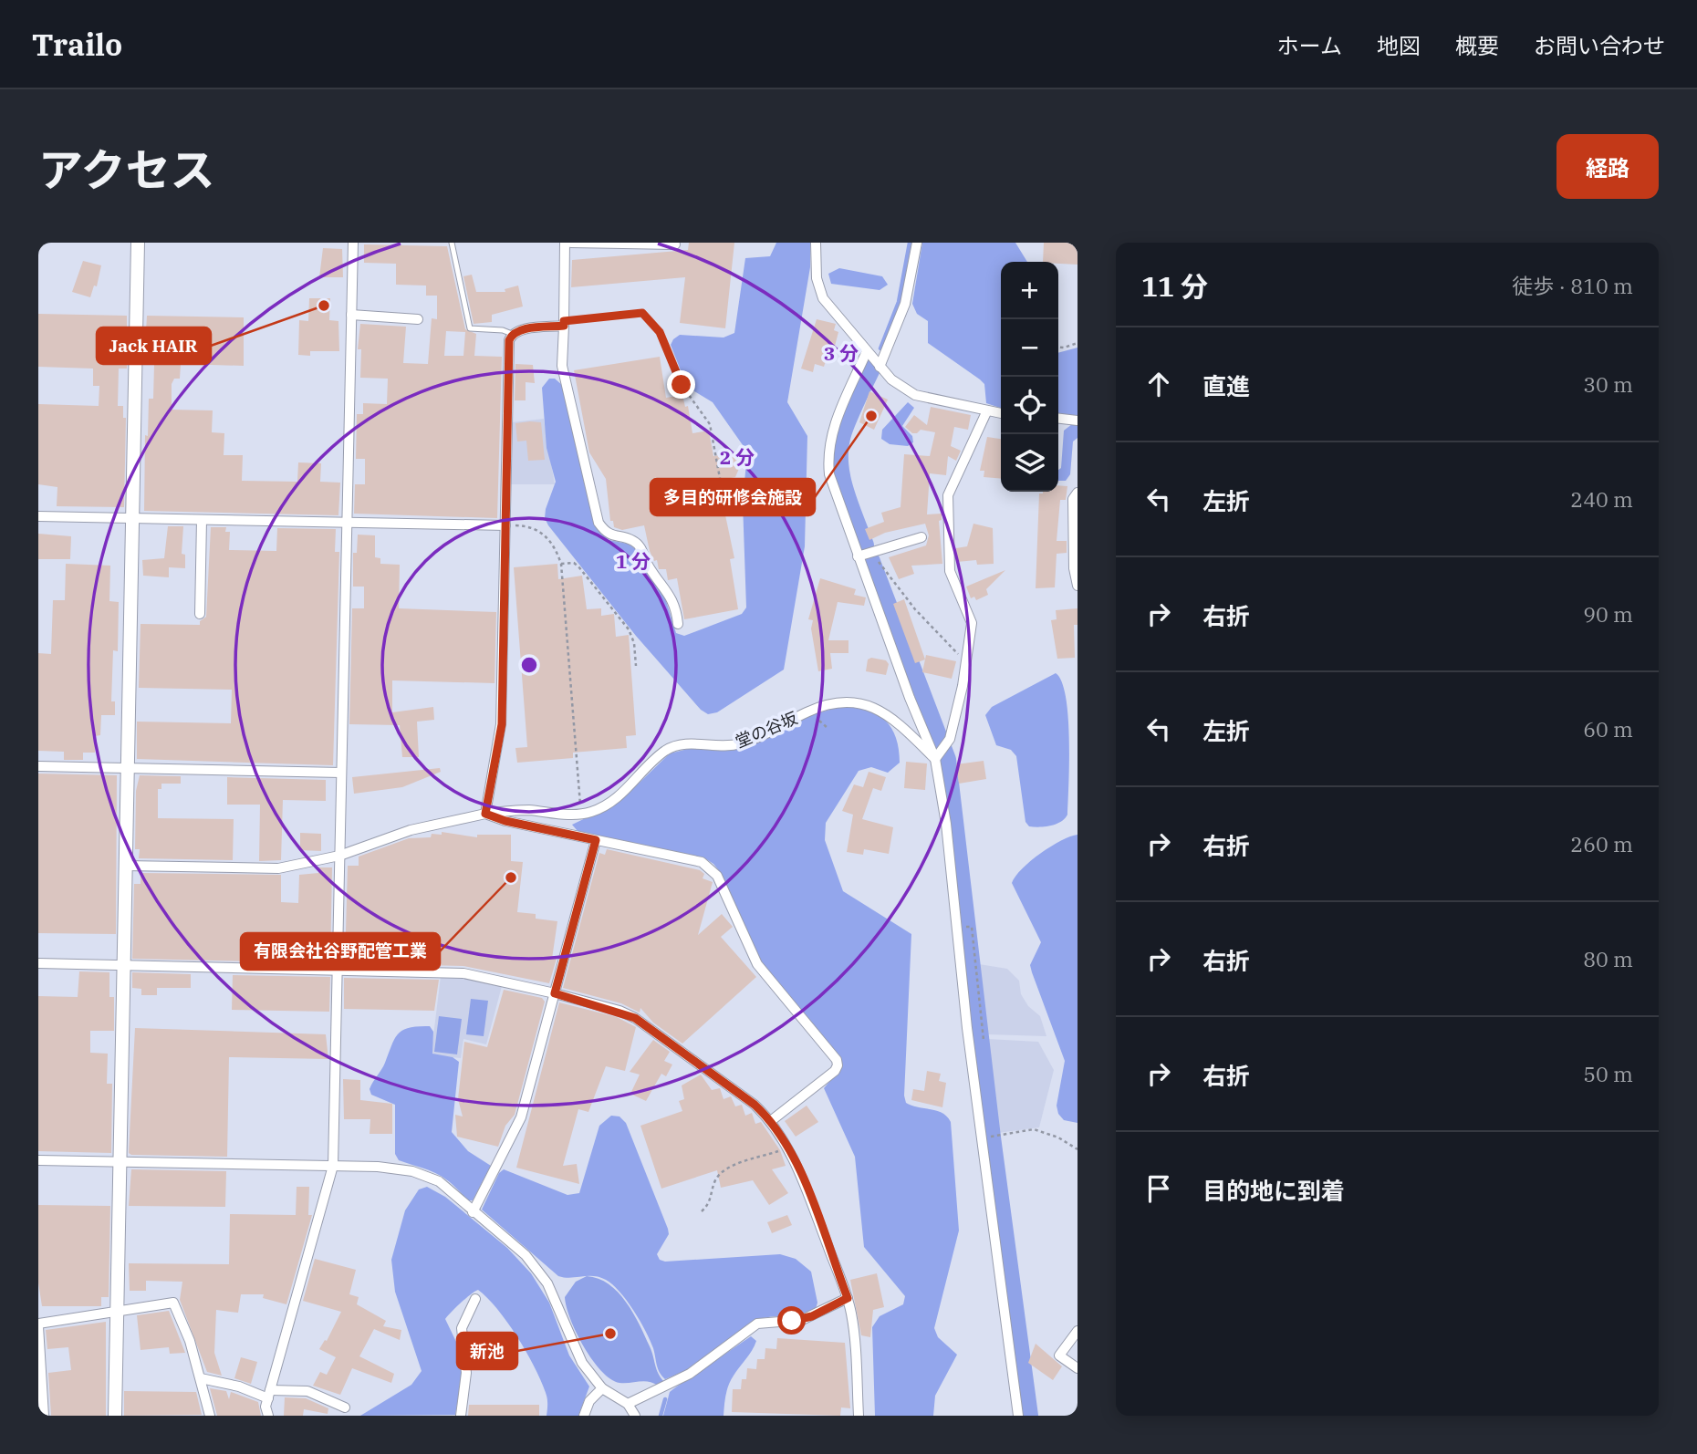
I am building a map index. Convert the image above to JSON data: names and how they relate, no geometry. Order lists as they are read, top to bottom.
{
  "streets": {
    "street": ["堂の谷坂"]
  },
  "places": [
    "Jack HAIR",
    "多目的研修会施設",
    "有限会社谷野配管工業",
    "新池"
  ],
  "page": {
    "header": "Trailo",
    "nav": [
      "ホーム",
      "地図",
      "概要",
      "お問い合わせ"
    ],
    "title": "アクセス",
    "buttons": "経路",
    "heading": ["11 分", "徒歩 · 810 m"],
    "map_buttons": ["+", "−"],
    "list": [
      ["直進", "30 m"],
      ["左折", "240 m"],
      ["右折", "90 m"],
      ["左折", "60 m"],
      ["右折", "260 m"],
      ["右折", "80 m"],
      ["右折", "50 m"],
      "目的地に到着"
    ]
  },
  "rings": ["3 分", "2 分", "1 分"]
}
